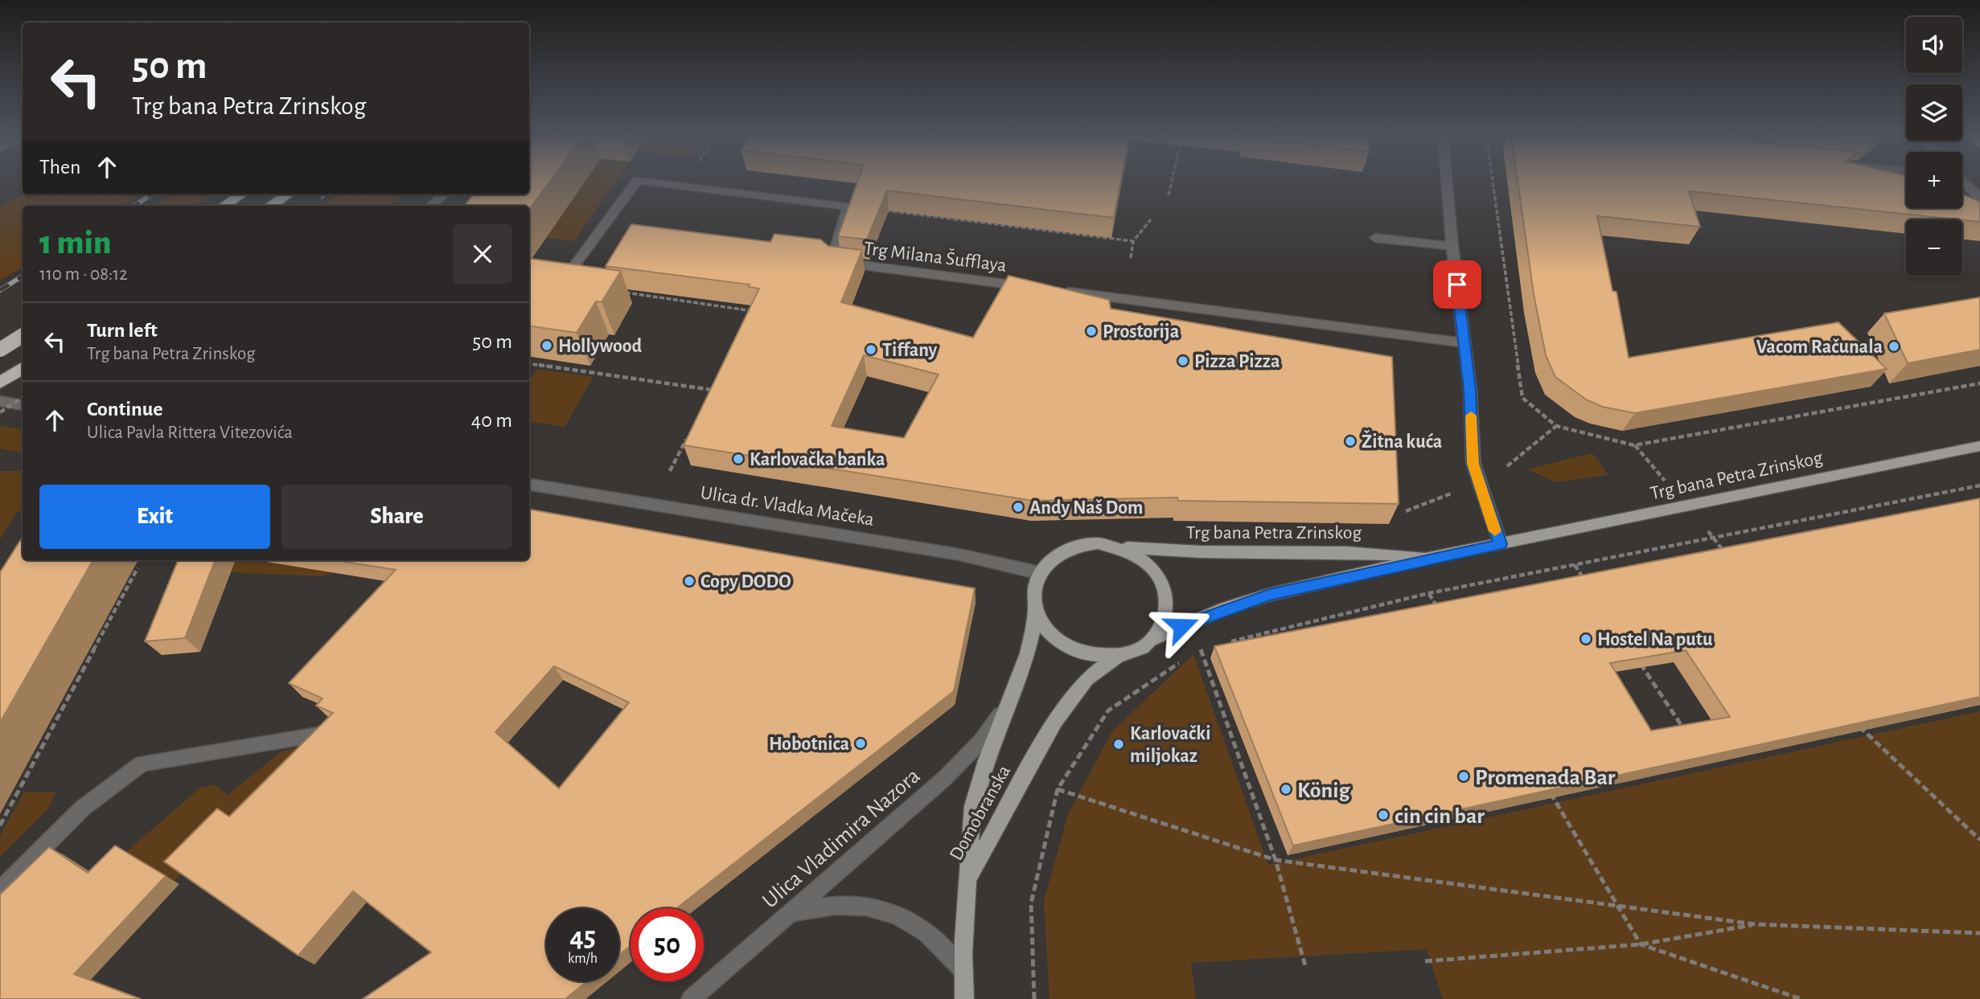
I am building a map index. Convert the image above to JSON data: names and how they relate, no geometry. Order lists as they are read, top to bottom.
{
  "streets": {
    "main road": ["Trg bana Petra Zrinskog", "Domobranska"],
    "street": ["Trg Milana Šufflaya", "Ulica dr. Vladka Mačeka", "Ulica Vladimira Nazora"]
  },
  "crossings": [
    ["Trg bana Petra Zrinskog", "Ulica dr. Vladka Mačeka"],
    ["Trg bana Petra Zrinskog", "Domobranska"],
    ["Ulica dr. Vladka Mačeka", "Domobranska"],
    ["Domobranska", "Ulica Vladimira Nazora"]
  ],
  "places": [
    "Prostorija",
    "Hollywood",
    "Vacom Računala",
    "Tiffany",
    "Pizza Pizza",
    "Žitna kuća",
    "Karlovačka banka",
    "Andy Naš Dom",
    "Copy DODO",
    "Hostel Na putu",
    "Hobotnica",
    "Karlovački miljokaz",
    "Promenada Bar",
    "König",
    "cin cin bar"
  ],
  "page": {
    "map_buttons": ["+", "−"],
    "turn": ["50 m", "Trg bana Petra Zrinskog"],
    "then": "Then",
    "heading": ["1 min", "110 m · 08:12"],
    "list": [
      {
        "name": "Turn left",
        "note": "Trg bana Petra Zrinskog",
        "value": "50 m"
      },
      {
        "name": "Continue",
        "note": "Ulica Pavla Rittera Vitezovića",
        "value": "40 m"
      }
    ],
    "buttons": ["Exit", "Share"],
    "speed": "45 km/h",
    "limit": "50"
  }
}
